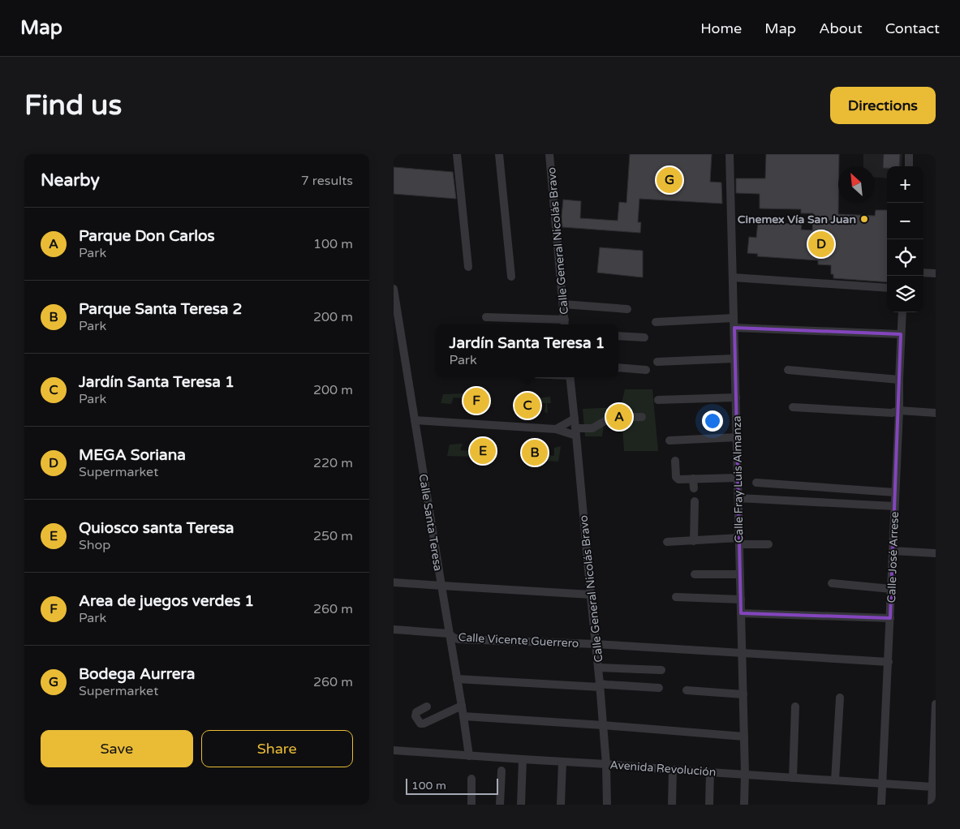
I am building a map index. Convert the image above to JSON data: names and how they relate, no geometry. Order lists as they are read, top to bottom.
{
  "streets": {
    "street": [
      "Calle General Nicolás Bravo",
      "Calle Fray Luis Almanza",
      "Calle Santa Teresa",
      "Calle José Arrese",
      "Calle Vicente Guerrero",
      "Avenida Revolución"
    ]
  },
  "crossings": [
    ["Calle General Nicolás Bravo", "Calle Vicente Guerrero"],
    ["Calle General Nicolás Bravo", "Avenida Revolución"],
    ["Calle Fray Luis Almanza", "Calle Vicente Guerrero"],
    ["Calle Fray Luis Almanza", "Avenida Revolución"],
    ["Calle Santa Teresa", "Calle Vicente Guerrero"],
    ["Calle Santa Teresa", "Avenida Revolución"],
    ["Calle José Arrese", "Calle Vicente Guerrero"],
    ["Calle José Arrese", "Avenida Revolución"]
  ],
  "places": ["Cinemex Vía San Juan"],
  "scale_bar": "100 m",
  "north": "top left",
  "page": {
    "header": "Map",
    "nav": [
      "Home",
      "Map",
      "About",
      "Contact"
    ],
    "buttons": [
      "Directions",
      ["Save", "Share"]
    ],
    "title": "Find us",
    "heading": ["Nearby", "7 results"],
    "pins": [
      "G",
      "D",
      "F",
      "C",
      "A",
      "E",
      "B"
    ],
    "map_buttons": ["+", "−"],
    "list": [
      {
        "mark": "A",
        "name": "Parque Don Carlos",
        "note": "Park",
        "value": "100 m"
      },
      {
        "mark": "B",
        "name": "Parque Santa Teresa 2",
        "note": "Park",
        "value": "200 m"
      },
      {
        "mark": "C",
        "name": "Jardín Santa Teresa 1",
        "note": "Park",
        "value": "200 m"
      },
      {
        "mark": "D",
        "name": "MEGA Soriana",
        "note": "Supermarket",
        "value": "220 m"
      },
      {
        "mark": "E",
        "name": "Quiosco santa Teresa",
        "note": "Shop",
        "value": "250 m"
      },
      {
        "mark": "F",
        "name": "Area de juegos verdes 1",
        "note": "Park",
        "value": "260 m"
      },
      {
        "mark": "G",
        "name": "Bodega Aurrera",
        "note": "Supermarket",
        "value": "260 m"
      }
    ],
    "popup": ["Jardín Santa Teresa 1", "Park"],
    "scale": "100 m"
  }
}
